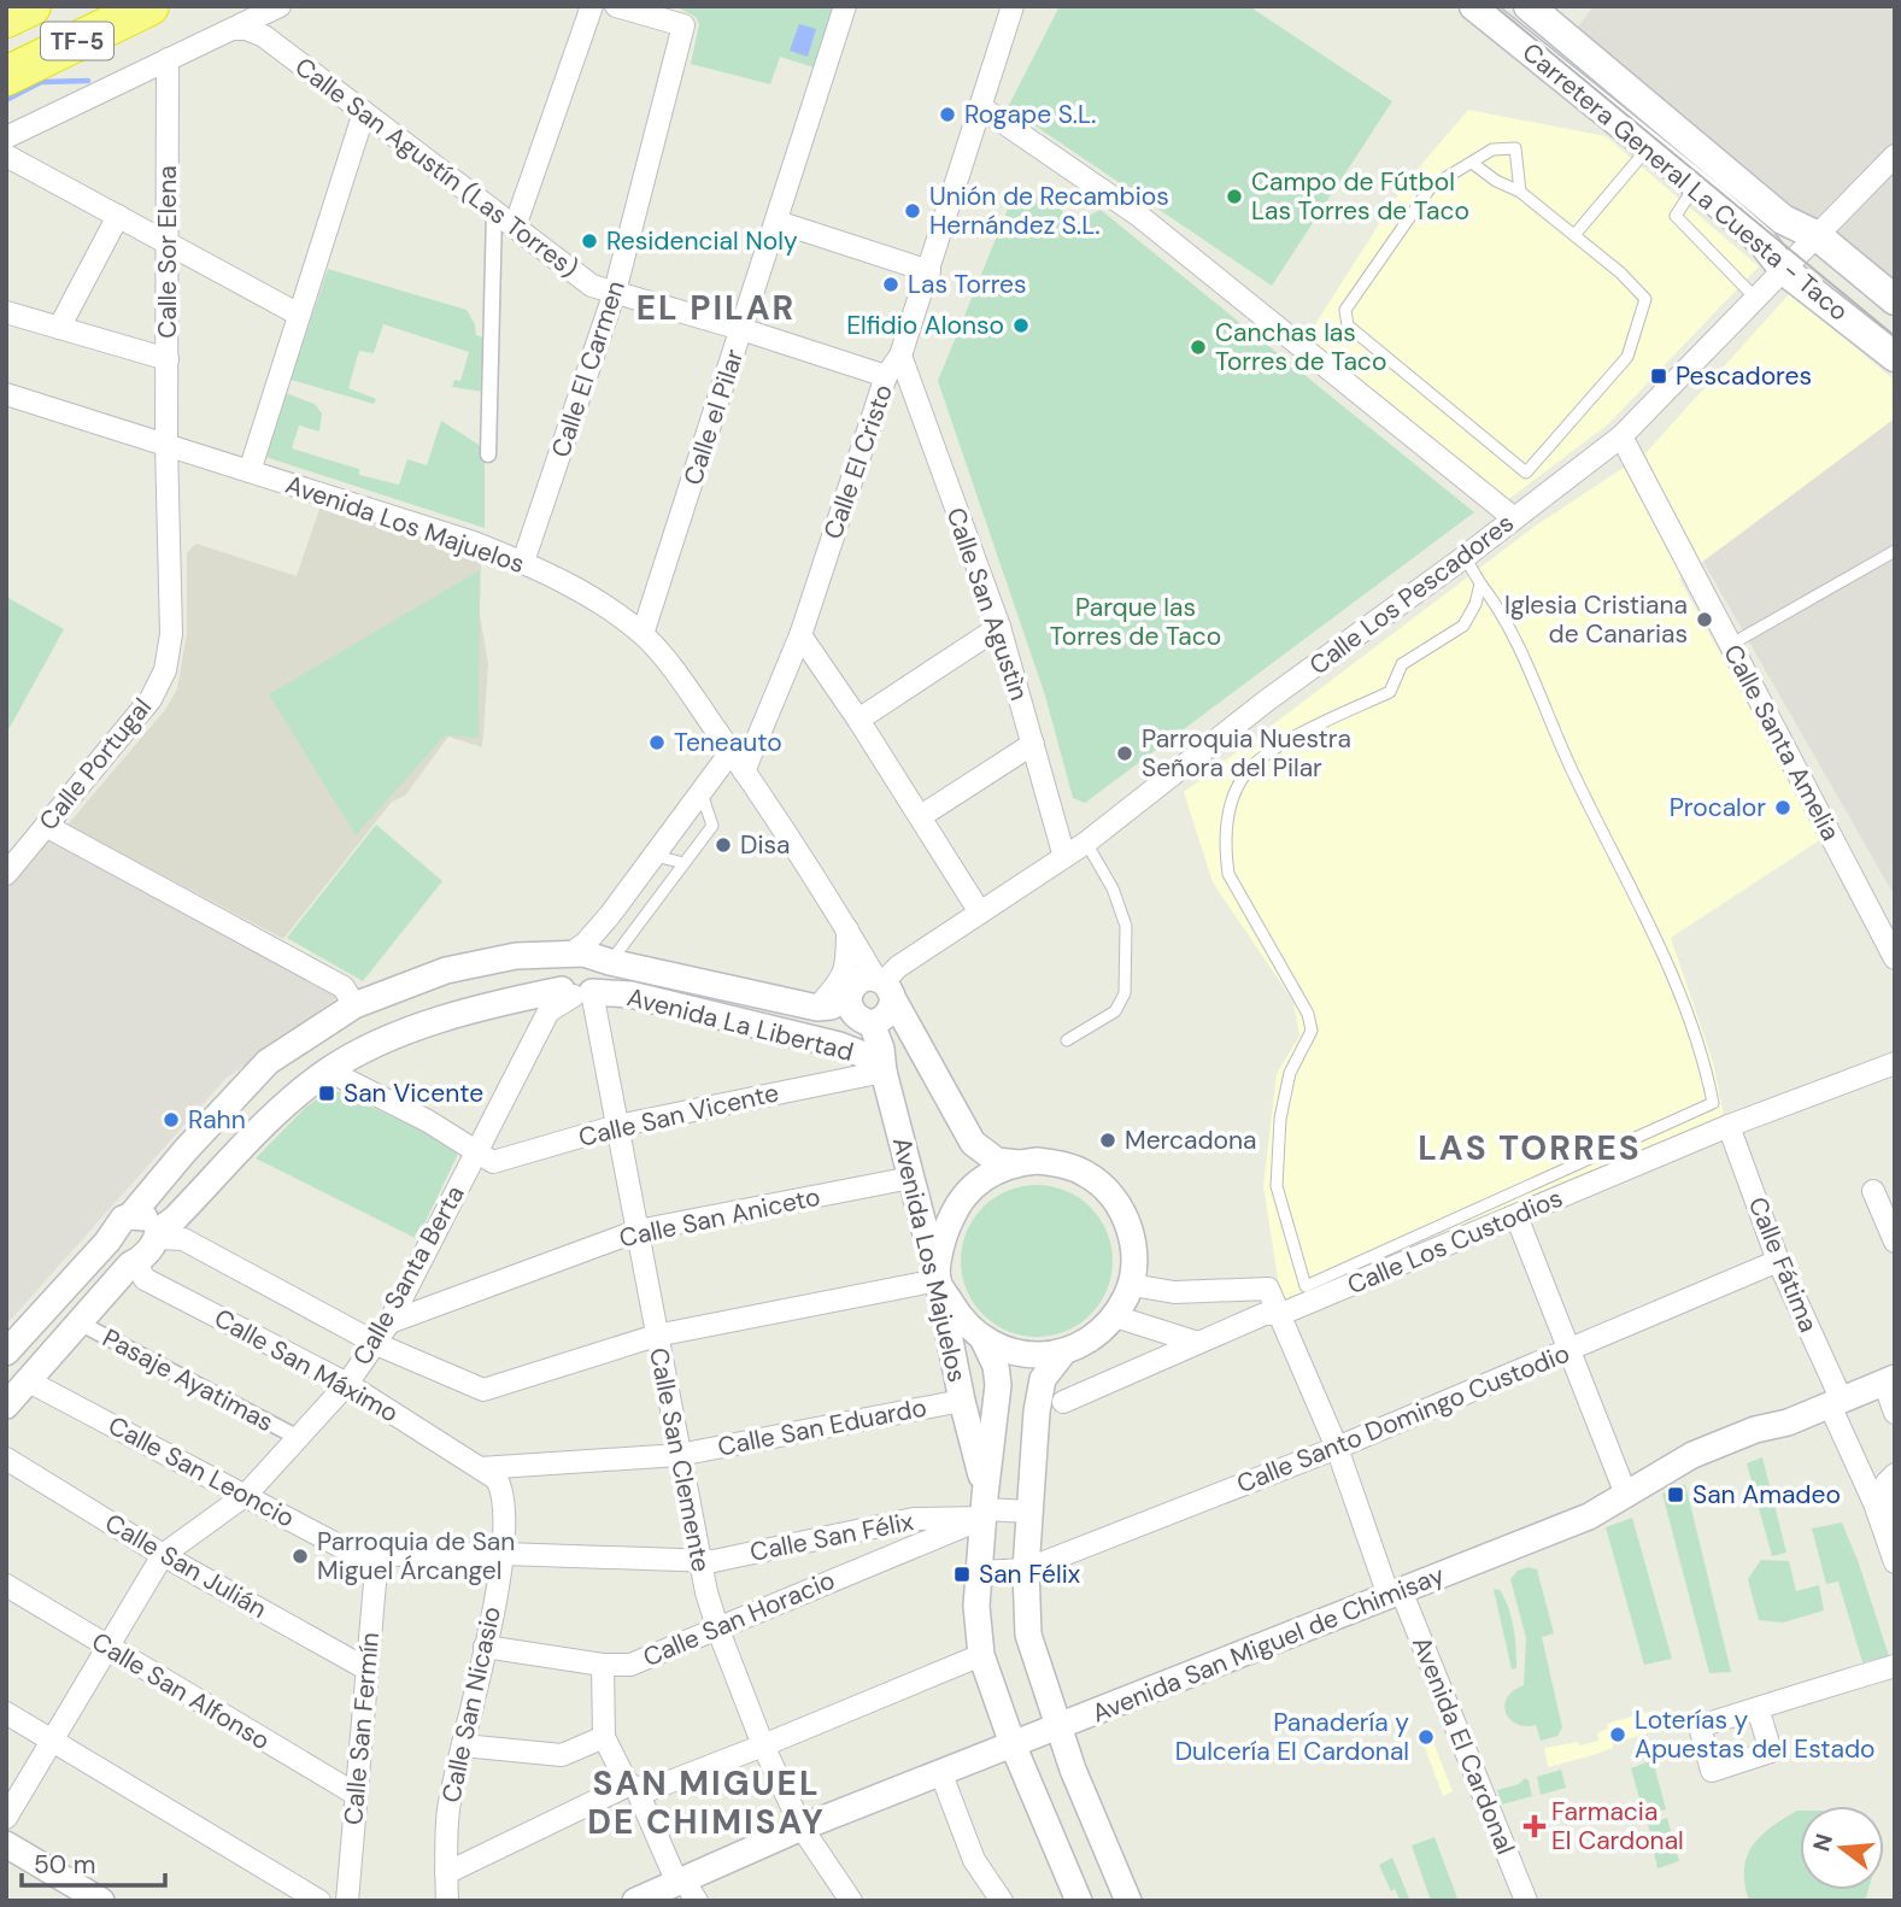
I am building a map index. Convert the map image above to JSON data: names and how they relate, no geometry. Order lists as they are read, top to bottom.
{
  "streets": {
    "highway": ["TF-5"],
    "main road": ["Carretera General La Cuesta - Taco"],
    "street": [
      "Calle San Agustín (Las Torres)",
      "Calle Sor Elena",
      "Calle El Carmen",
      "Calle el Pilar",
      "Calle El Cristo",
      "Avenida Los Majuelos",
      "Calle Los Pescadores",
      "Calle San Agustìn",
      "Calle Santa Amelia",
      "Calle Portugal",
      "Avenida La Libertad",
      "Calle San Vicente",
      "Calle San Aniceto",
      "Calle Los Custodios",
      "Calle Fátima",
      "Calle Santa Berta",
      "Calle San Máximo",
      "Pasaje Ayatimas",
      "Calle Santo Domingo Custodio",
      "Calle San Eduardo",
      "Calle San Clemente",
      "Calle San Leoncio",
      "Calle San Félix",
      "Calle San Julián",
      "Calle San Horacio",
      "Avenida San Miguel de Chimisay",
      "Calle San Alfonso",
      "Calle San Nicasio",
      "Calle San Fermín",
      "Avenida El Cardonal"
    ]
  },
  "crossings": [
    ["Calle San Agustín (Las Torres)", "Calle El Carmen"],
    ["Calle San Agustín (Las Torres)", "Calle el Pilar"],
    ["Calle San Agustín (Las Torres)", "Calle El Cristo"],
    ["Carretera General La Cuesta - Taco", "Calle Los Pescadores"],
    ["Calle Sor Elena", "Avenida Los Majuelos"],
    ["Calle Sor Elena", "Calle Portugal"],
    ["Calle El Carmen", "Avenida Los Majuelos"],
    ["Calle el Pilar", "Avenida Los Majuelos"],
    ["Calle El Cristo", "Avenida Los Majuelos"],
    ["Calle El Cristo", "Calle San Agustìn"],
    ["Avenida Los Majuelos", "Calle Los Pescadores"],
    ["Avenida Los Majuelos", "Calle Portugal"],
    ["Avenida Los Majuelos", "Avenida La Libertad"],
    ["Avenida Los Majuelos", "Calle San Vicente"],
    ["Avenida Los Majuelos", "Calle San Aniceto"],
    ["Avenida Los Majuelos", "Calle Santo Domingo Custodio"],
    ["Avenida Los Majuelos", "Calle San Eduardo"],
    ["Avenida Los Majuelos", "Calle San Félix"],
    ["Avenida Los Majuelos", "Calle San Horacio"],
    ["Avenida Los Majuelos", "Avenida San Miguel de Chimisay"],
    ["Calle Los Pescadores", "Calle San Agustìn"],
    ["Calle Los Pescadores", "Calle Santa Amelia"],
    ["Calle Los Pescadores", "Avenida La Libertad"],
    ["Avenida La Libertad", "Calle San Vicente"],
    ["Avenida La Libertad", "Calle Santa Berta"],
    ["Avenida La Libertad", "Calle San Máximo"],
    ["Avenida La Libertad", "Calle San Clemente"],
    ["Calle San Vicente", "Calle Santa Berta"],
    ["Calle San Vicente", "Calle San Clemente"],
    ["Calle San Aniceto", "Calle Santa Berta"],
    ["Calle San Aniceto", "Calle San Clemente"],
    ["Calle Los Custodios", "Calle Fátima"],
    ["Calle Los Custodios", "Avenida El Cardonal"],
    ["Calle Fátima", "Calle Santo Domingo Custodio"],
    ["Calle Fátima", "Avenida San Miguel de Chimisay"],
    ["Calle Santa Berta", "Calle San Máximo"],
    ["Calle Santa Berta", "Pasaje Ayatimas"],
    ["Calle Santa Berta", "Calle San Clemente"],
    ["Calle Santa Berta", "Calle San Leoncio"],
    ["Calle Santa Berta", "Calle San Julián"],
    ["Calle Santa Berta", "Calle San Alfonso"],
    ["Calle San Máximo", "Calle San Eduardo"],
    ["Calle San Máximo", "Calle San Nicasio"],
    ["Calle Santo Domingo Custodio", "Avenida El Cardonal"],
    ["Calle San Eduardo", "Calle San Clemente"],
    ["Calle San Eduardo", "Calle San Nicasio"],
    ["Calle San Clemente", "Calle San Félix"],
    ["Calle San Clemente", "Calle San Horacio"],
    ["Calle San Clemente", "Avenida San Miguel de Chimisay"],
    ["Calle San Leoncio", "Calle San Félix"],
    ["Calle San Leoncio", "Calle San Fermín"],
    ["Calle San Félix", "Calle San Horacio"],
    ["Calle San Félix", "Calle San Nicasio"],
    ["Calle San Félix", "Calle San Fermín"],
    ["Calle San Julián", "Calle San Fermín"],
    ["Calle San Horacio", "Calle San Nicasio"],
    ["Avenida San Miguel de Chimisay", "Avenida El Cardonal"],
    ["Calle San Alfonso", "Calle San Fermín"]
  ],
  "districts": ["EL PILAR", "LAS TORRES", "SAN MIGUEL DE CHIMISAY"],
  "parks": ["Parque las Torres de Taco"],
  "places": {
    "other": [
      "Rogape S.L.",
      "Campo de Fútbol Las Torres de Taco",
      "Unión de Recambios Hernández S.L.",
      "Residencial Noly",
      "Las Torres",
      "Elfidio Alonso",
      "Canchas las Torres de Taco",
      "Iglesia Cristiana de Canarias",
      "Teneauto",
      "Parroquia Nuestra Señora del Pilar",
      "Procalor",
      "Disa",
      "Rahn",
      "Mercadona",
      "Parroquia de San Miguel Árcangel",
      "Loterías y Apuestas del Estado",
      "Panadería y Dulcería El Cardonal"
    ],
    "transit": [
      "Pescadores",
      "San Vicente",
      "San Amadeo",
      "San Félix"
    ],
    "health": ["Farmacia El Cardonal"]
  },
  "scale_bar": "50 m",
  "north": "left"
}
